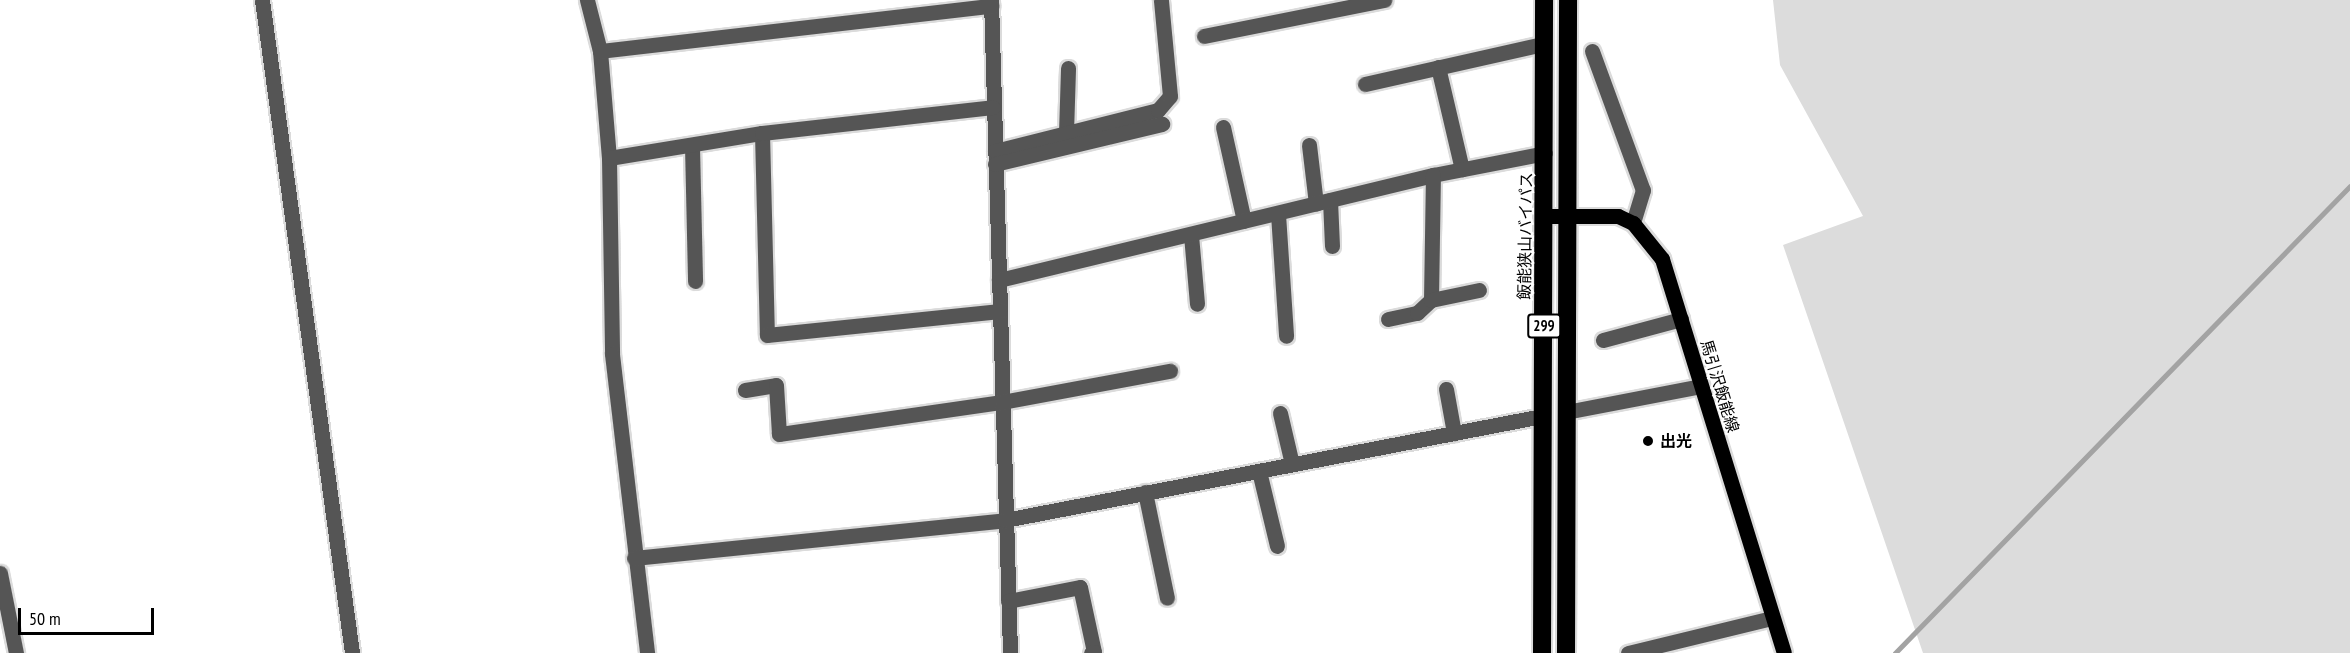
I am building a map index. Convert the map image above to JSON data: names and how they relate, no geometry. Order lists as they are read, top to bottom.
{
  "streets": {
    "highway": ["飯能狭山バイパス", "299"],
    "main road": ["馬引沢飯能線"]
  },
  "places": ["出光"],
  "scale_bar": "50 m"
}
